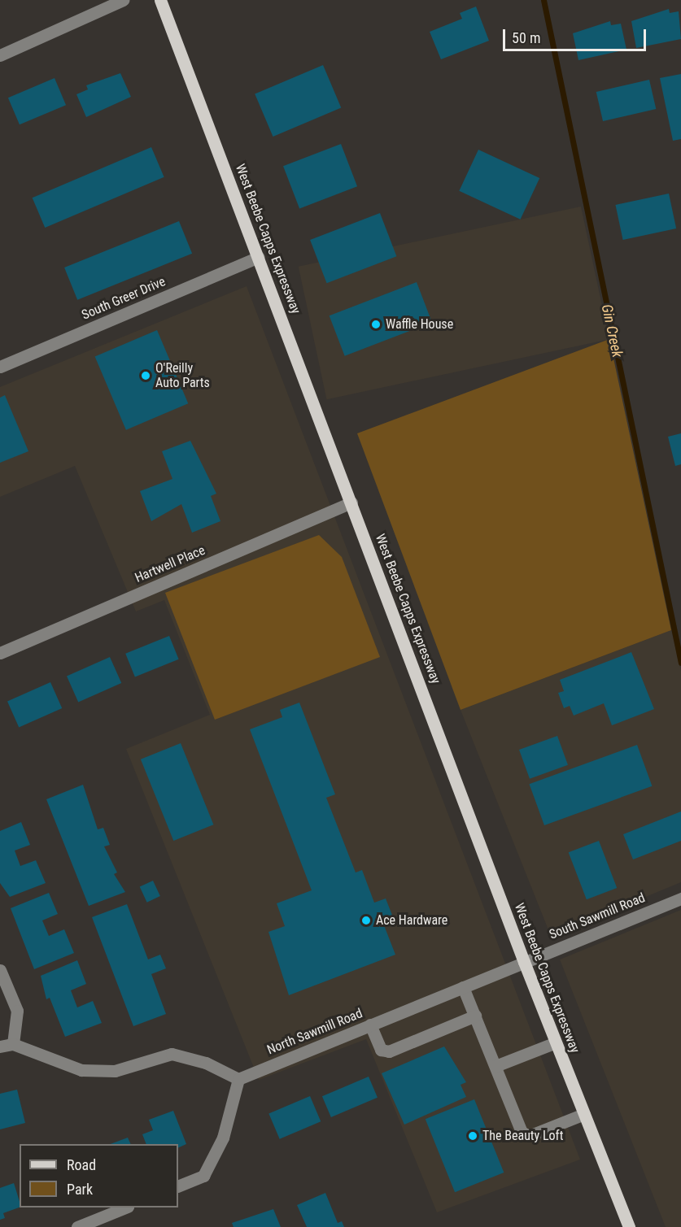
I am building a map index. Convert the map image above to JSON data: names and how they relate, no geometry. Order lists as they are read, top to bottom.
{
  "streets": {
    "main road": ["West Beebe Capps Expressway"],
    "street": [
      "South Greer Drive",
      "Hartwell Place",
      "South Sawmill Road",
      "North Sawmill Road"
    ]
  },
  "crossings": [
    ["West Beebe Capps Expressway", "South Greer Drive"],
    ["West Beebe Capps Expressway", "Hartwell Place"],
    ["West Beebe Capps Expressway", "South Sawmill Road"],
    ["West Beebe Capps Expressway", "North Sawmill Road"],
    ["South Sawmill Road", "North Sawmill Road"]
  ],
  "water": ["Gin Creek"],
  "places": [
    "Waffle House",
    "O'Reilly Auto Parts",
    "Ace Hardware",
    "The Beauty Loft"
  ],
  "legend": ["Road", "Park"],
  "scale_bar": "50 m"
}
